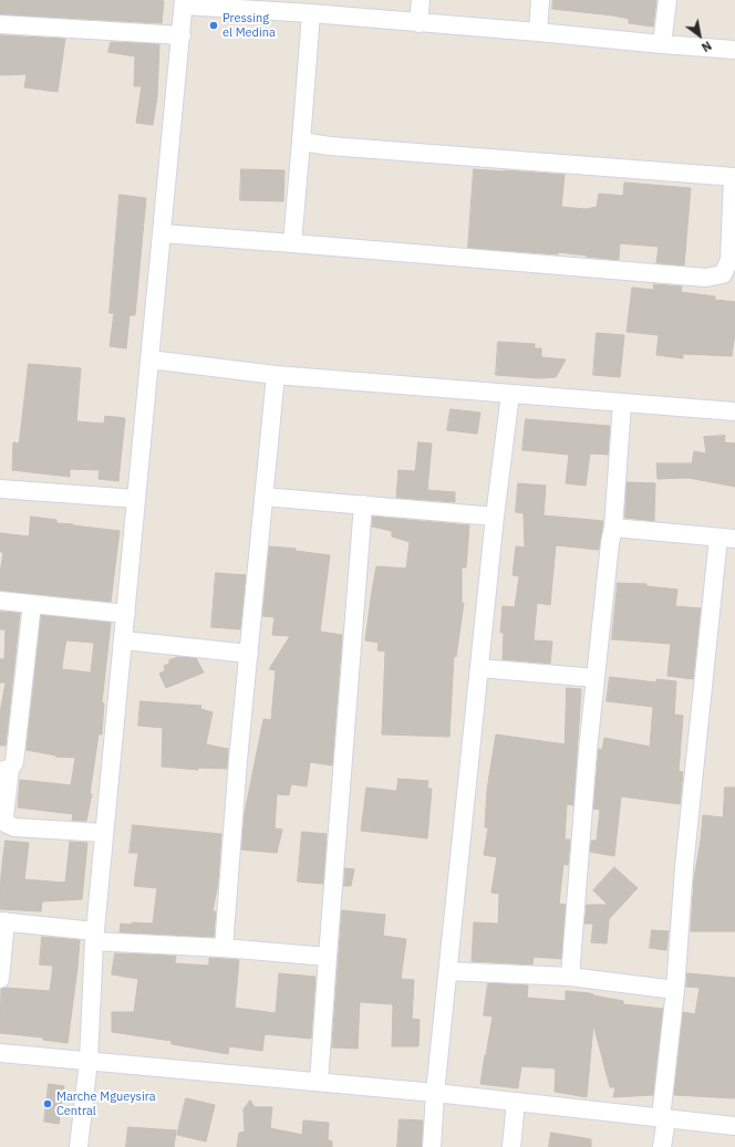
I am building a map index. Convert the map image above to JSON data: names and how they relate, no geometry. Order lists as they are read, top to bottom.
{
  "places": ["Pressing el Medina", "Marche Mgueysira Central"],
  "north": "bottom right"
}
